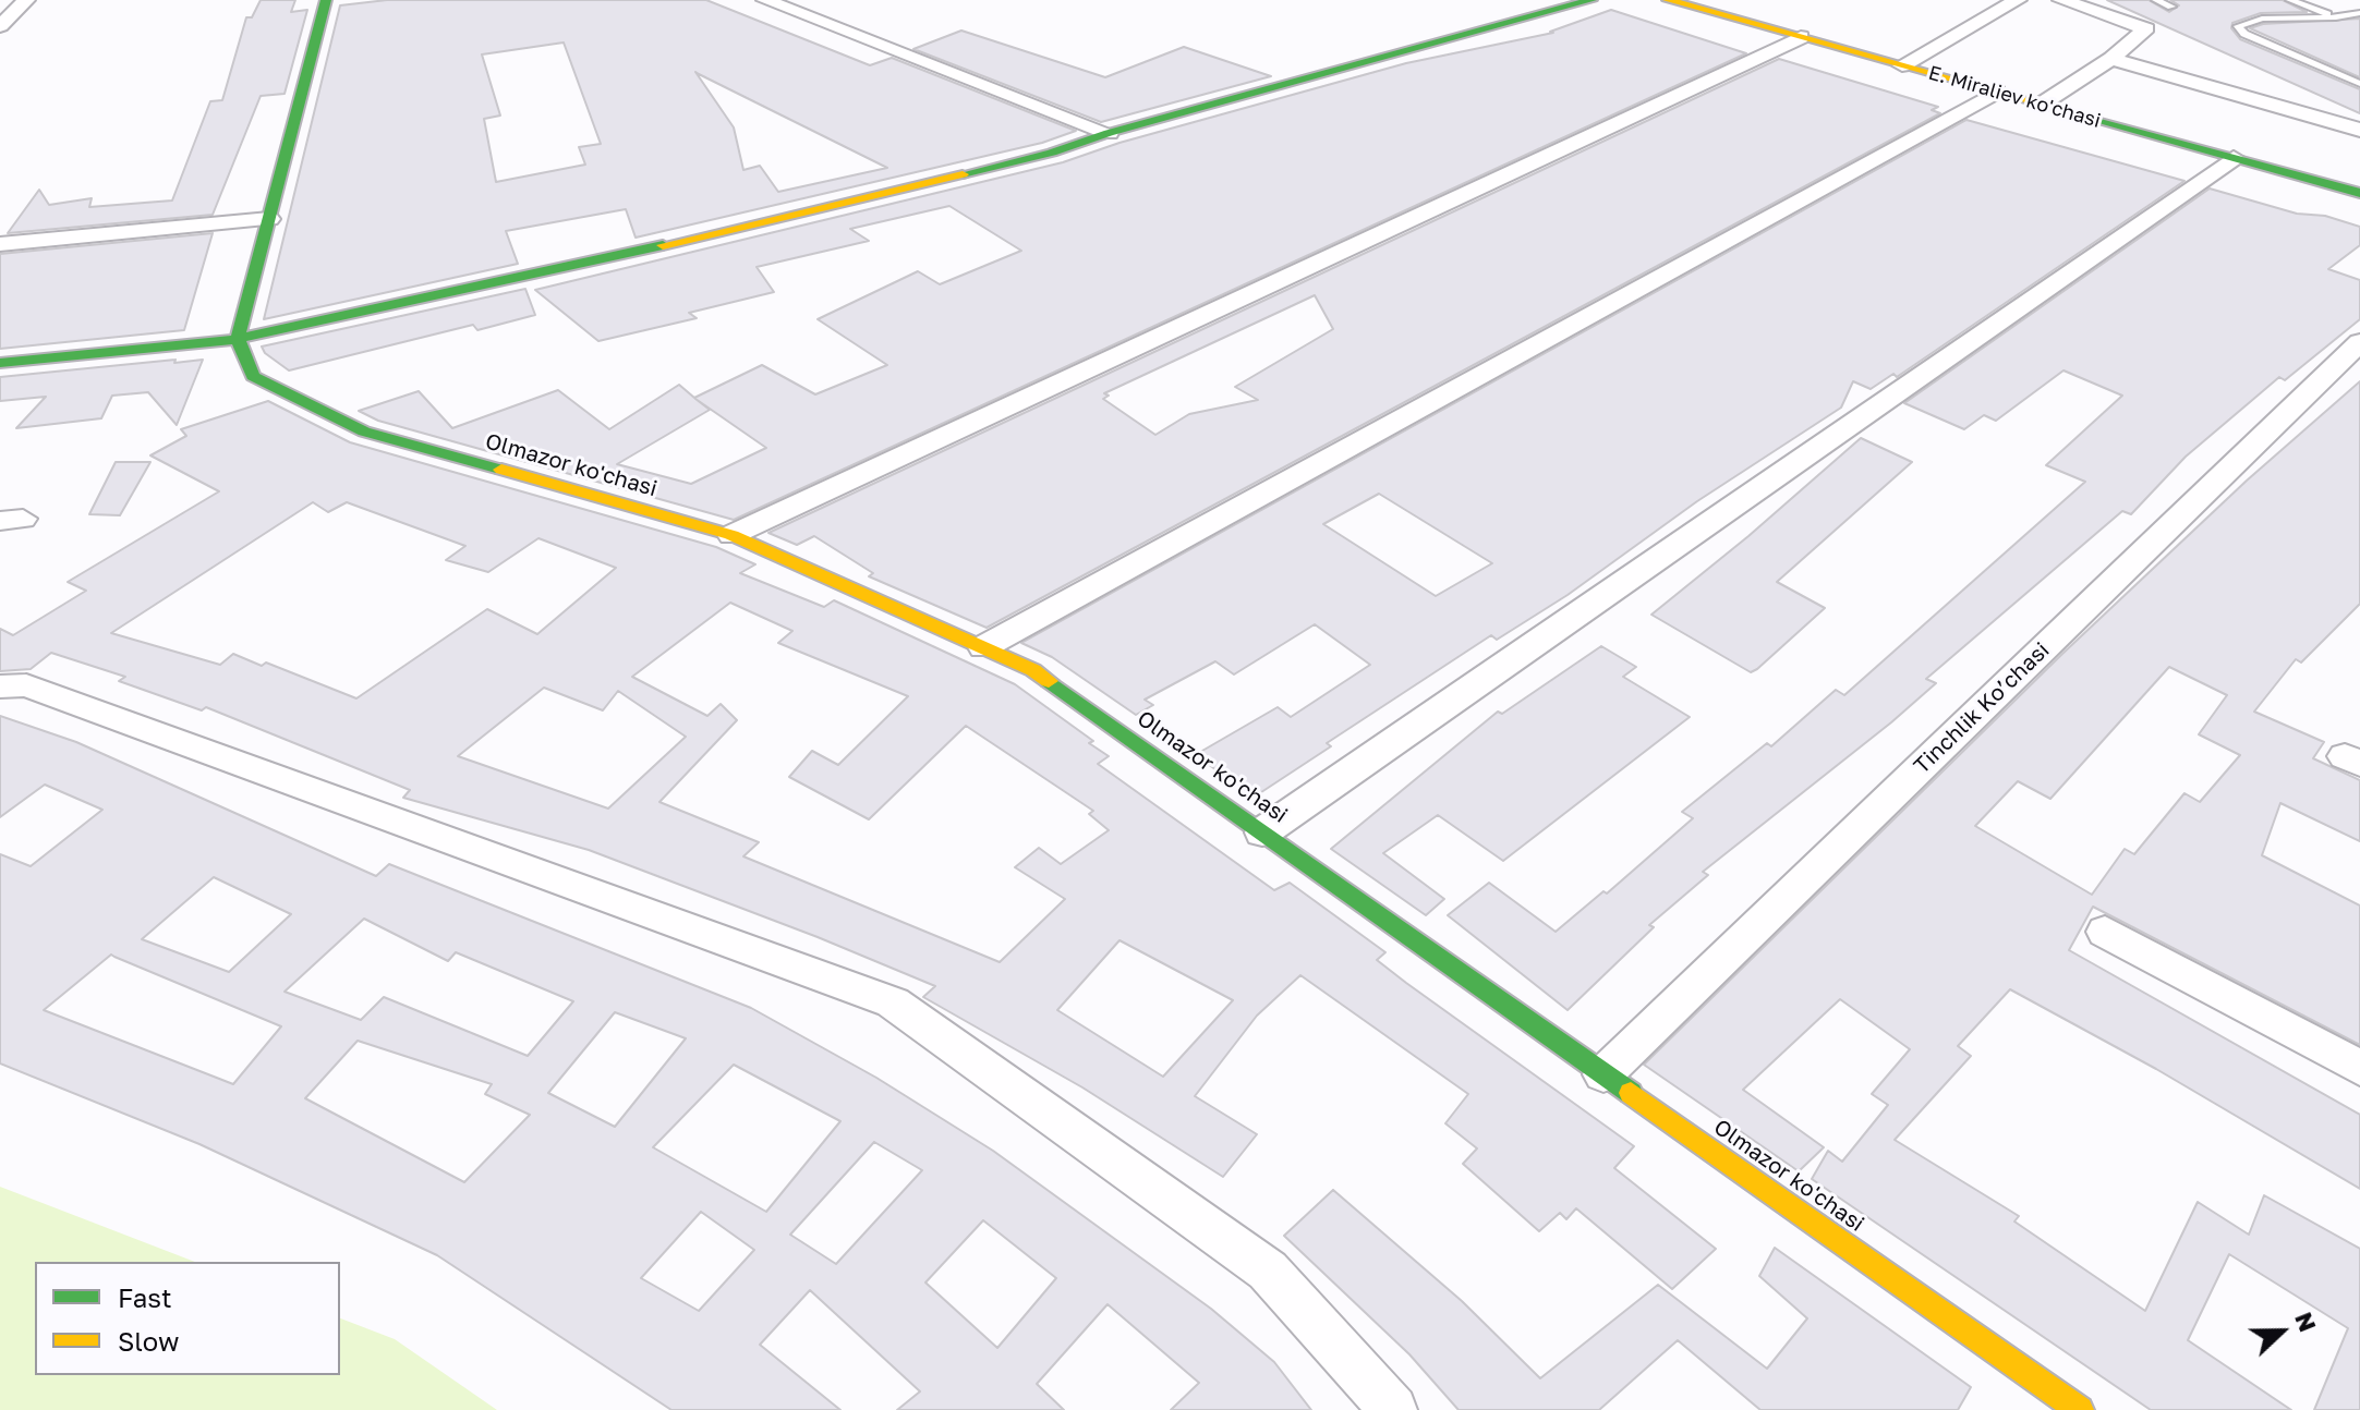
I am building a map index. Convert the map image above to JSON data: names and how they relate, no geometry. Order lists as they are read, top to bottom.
{
  "streets": {
    "street": ["E. Miraliev ko'chasi", "Olmazor ko'chasi", "Tinchlik Ko’chasi"]
  },
  "crossings": [
    ["Olmazor ko'chasi", "Tinchlik Ko’chasi"]
  ],
  "legend": ["Fast", "Slow"],
  "north": "right"
}
